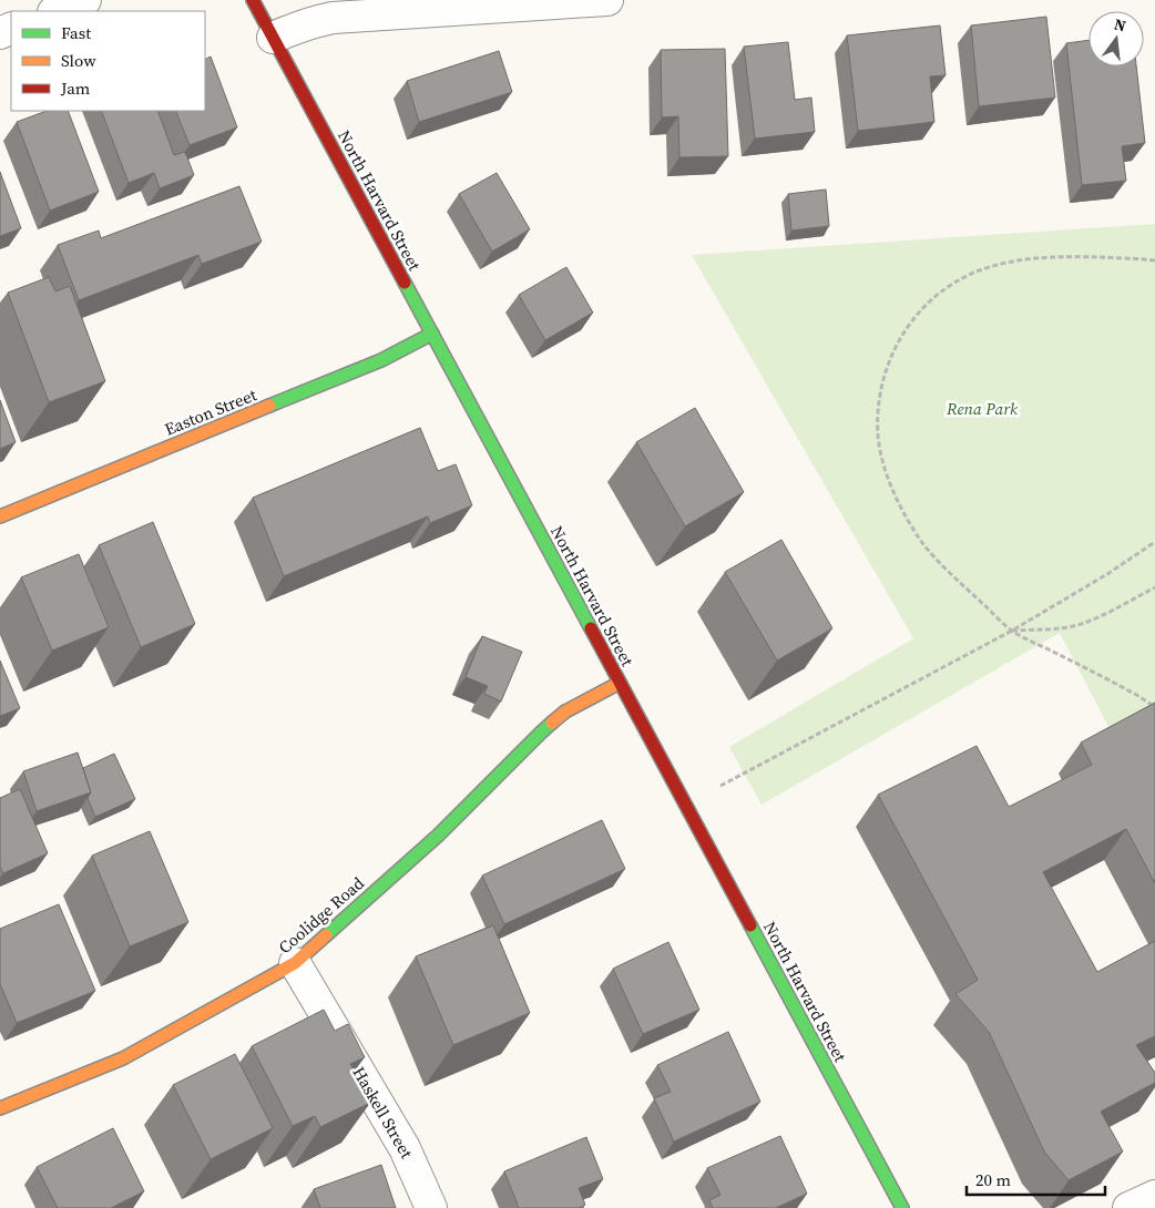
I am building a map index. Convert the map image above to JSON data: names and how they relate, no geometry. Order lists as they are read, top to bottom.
{
  "streets": {
    "main road": ["North Harvard Street", "Easton Street", "Coolidge Road"],
    "street": ["Haskell Street"]
  },
  "crossings": [
    ["North Harvard Street", "Easton Street"],
    ["North Harvard Street", "Coolidge Road"],
    ["Coolidge Road", "Haskell Street"]
  ],
  "parks": ["Rena Park"],
  "legend": ["Fast", "Slow", "Jam"],
  "scale_bar": "20 m",
  "north": "top"
}
